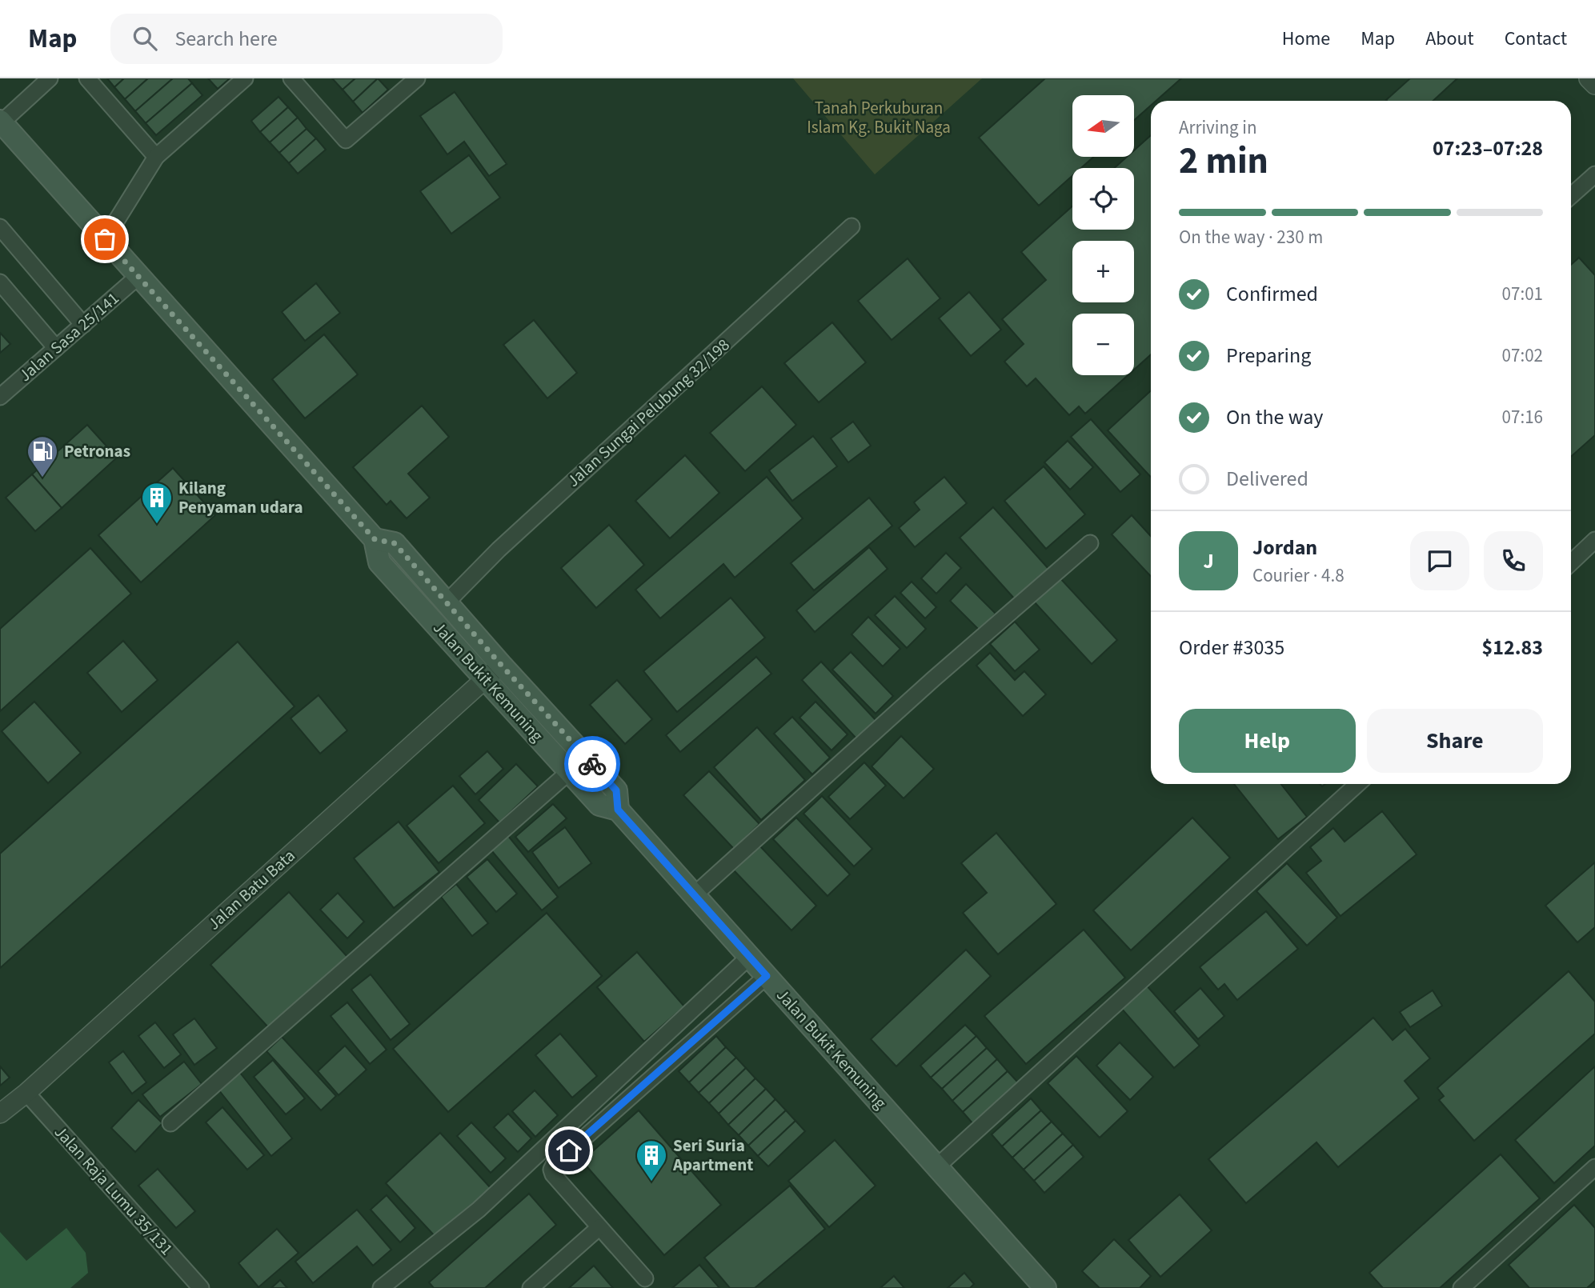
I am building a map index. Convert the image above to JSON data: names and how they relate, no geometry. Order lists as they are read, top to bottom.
{
  "streets": {
    "main road": ["Jalan Bukit Kemuning"],
    "street": [
      "Jalan Sasa 25/141",
      "Jalan Sungai Pelubung 32/198",
      "Jalan Batu Bata",
      "Jalan Raja Lumu 35/131"
    ]
  },
  "crossings": [
    ["Jalan Sasa 25/141", "Jalan Bukit Kemuning"],
    ["Jalan Sungai Pelubung 32/198", "Jalan Bukit Kemuning"],
    ["Jalan Bukit Kemuning", "Jalan Batu Bata"],
    ["Jalan Batu Bata", "Jalan Raja Lumu 35/131"]
  ],
  "parks": ["Tanah Perkuburan Islam Kg. Bukit Naga"],
  "places": {
    "fuel station": ["Petronas"],
    "building": ["Kilang Penyaman udara", "Seri Suria Apartment"]
  },
  "north": "left",
  "page": {
    "header": "Map",
    "search": "Search here",
    "nav": [
      "Home",
      "Map",
      "About",
      "Contact"
    ],
    "map_buttons": ["+", "−"],
    "heading": ["2 min", "Arriving in", "07:23–07:28"],
    "panel": [
      "Jordan",
      "Courier · 4.8",
      "Order #3035",
      "$12.83"
    ],
    "bar": "On the way · 230 m",
    "list": [
      ["Confirmed", "07:01"],
      ["Preparing", "07:02"],
      ["On the way", "07:16"],
      "Delivered"
    ],
    "round": "J",
    "buttons": ["Help", "Share"]
  }
}
